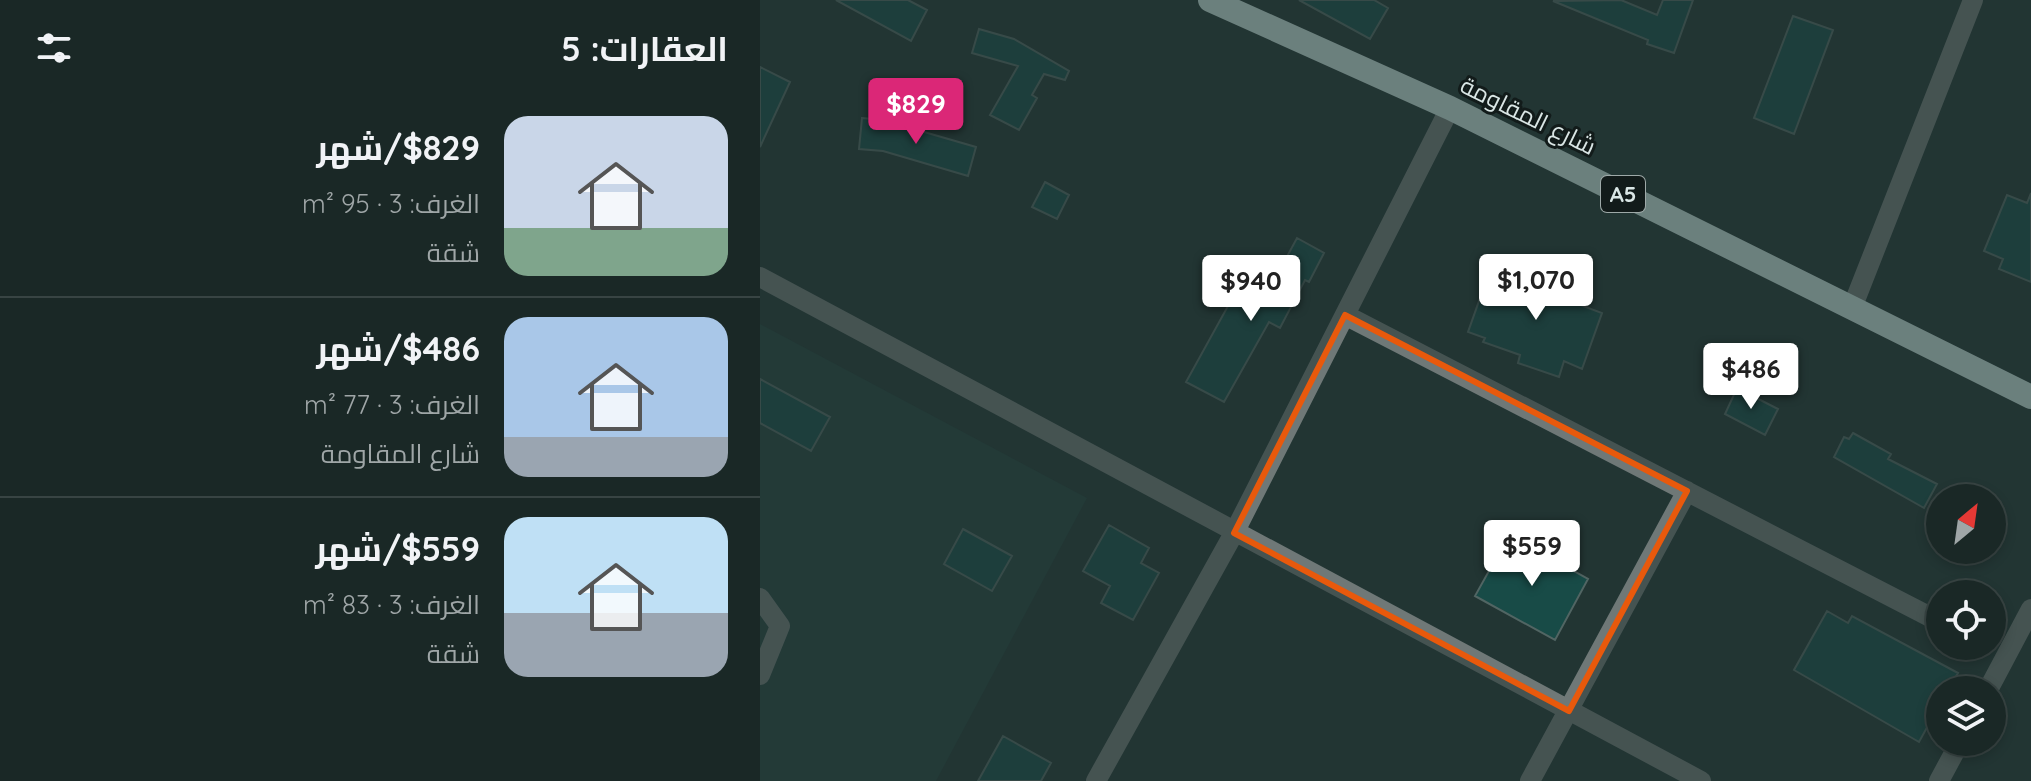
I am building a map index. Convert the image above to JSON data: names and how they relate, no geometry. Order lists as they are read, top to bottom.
{
  "streets": {
    "highway": ["شارع المقاومة", "A5"]
  },
  "north": "top right",
  "page": {
    "heading": "العقارات: 5",
    "price": [
      "$829",
      "$1,070",
      "$940",
      "$486",
      "$559"
    ],
    "list": [
      {
        "name": "$829/شهر",
        "note": "الغرف: 3 · 95 m² · شقة"
      },
      {
        "name": "$486/شهر",
        "note": "الغرف: 3 · 77 m² · شارع المقاومة"
      },
      {
        "name": "$559/شهر",
        "note": "الغرف: 3 · 83 m² · شقة"
      }
    ]
  }
}
